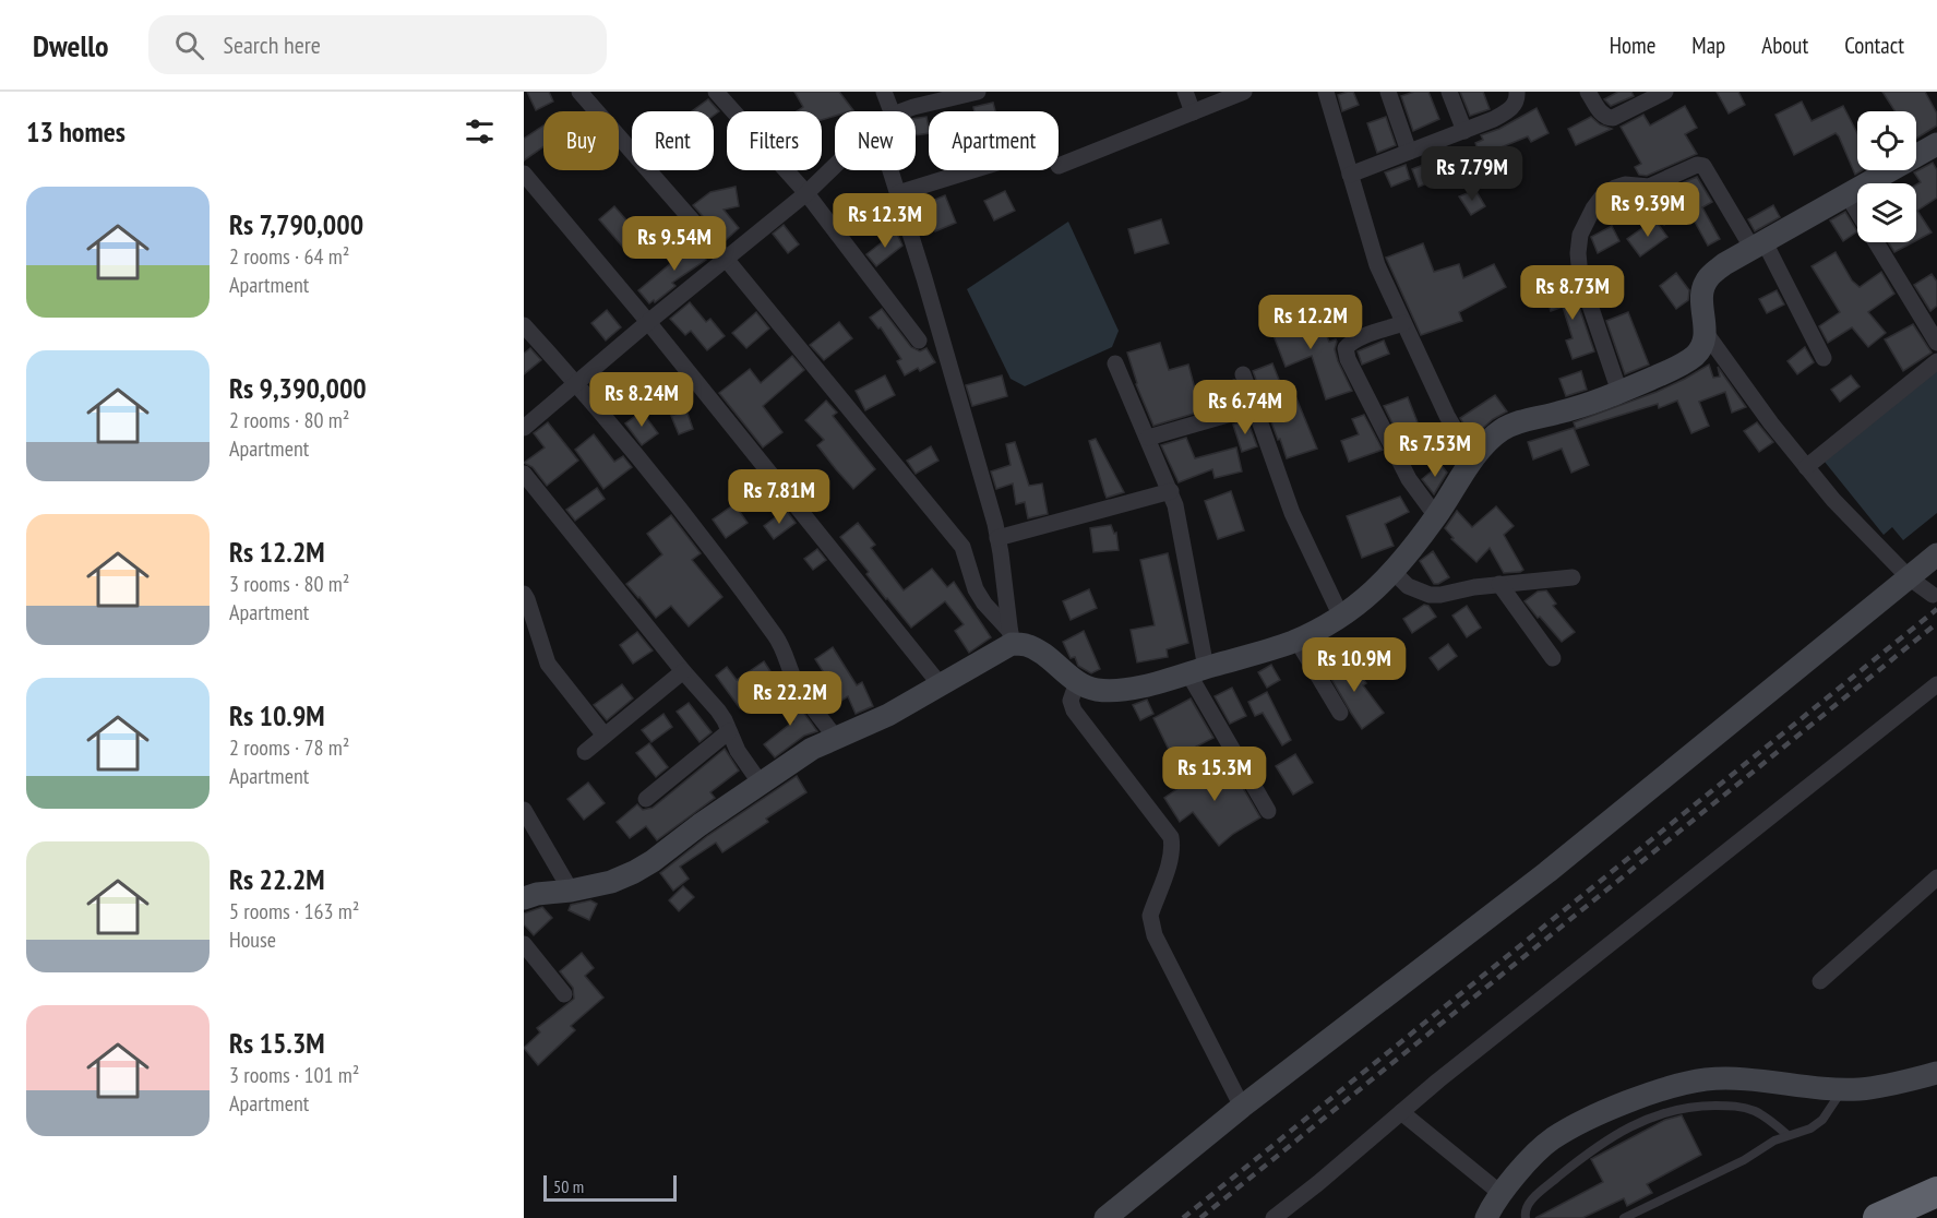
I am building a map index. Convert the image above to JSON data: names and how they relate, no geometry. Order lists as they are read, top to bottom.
{
  "scale_bar": "50 m",
  "page": {
    "header": "Dwello",
    "search": "Search here",
    "nav": [
      "Home",
      "Map",
      "About",
      "Contact"
    ],
    "heading": "13 homes",
    "chip": [
      "Buy",
      "Rent",
      "Filters",
      "New",
      "Apartment"
    ],
    "price": [
      "Rs 7.79M",
      "Rs 9.39M",
      "Rs 12.3M",
      "Rs 9.54M",
      "Rs 8.73M",
      "Rs 12.2M",
      "Rs 8.24M",
      "Rs 6.74M",
      "Rs 7.53M",
      "Rs 7.81M",
      "Rs 10.9M",
      "Rs 22.2M",
      "Rs 15.3M"
    ],
    "list": [
      {
        "name": "Rs 7,790,000",
        "note": "2 rooms · 64 m² · Apartment"
      },
      {
        "name": "Rs 9,390,000",
        "note": "2 rooms · 80 m² · Apartment"
      },
      {
        "name": "Rs 12.2M",
        "note": "3 rooms · 80 m² · Apartment"
      },
      {
        "name": "Rs 10.9M",
        "note": "2 rooms · 78 m² · Apartment"
      },
      {
        "name": "Rs 22.2M",
        "note": "5 rooms · 163 m² · House"
      },
      {
        "name": "Rs 15.3M",
        "note": "3 rooms · 101 m² · Apartment"
      }
    ],
    "scale": "50 m"
  }
}
